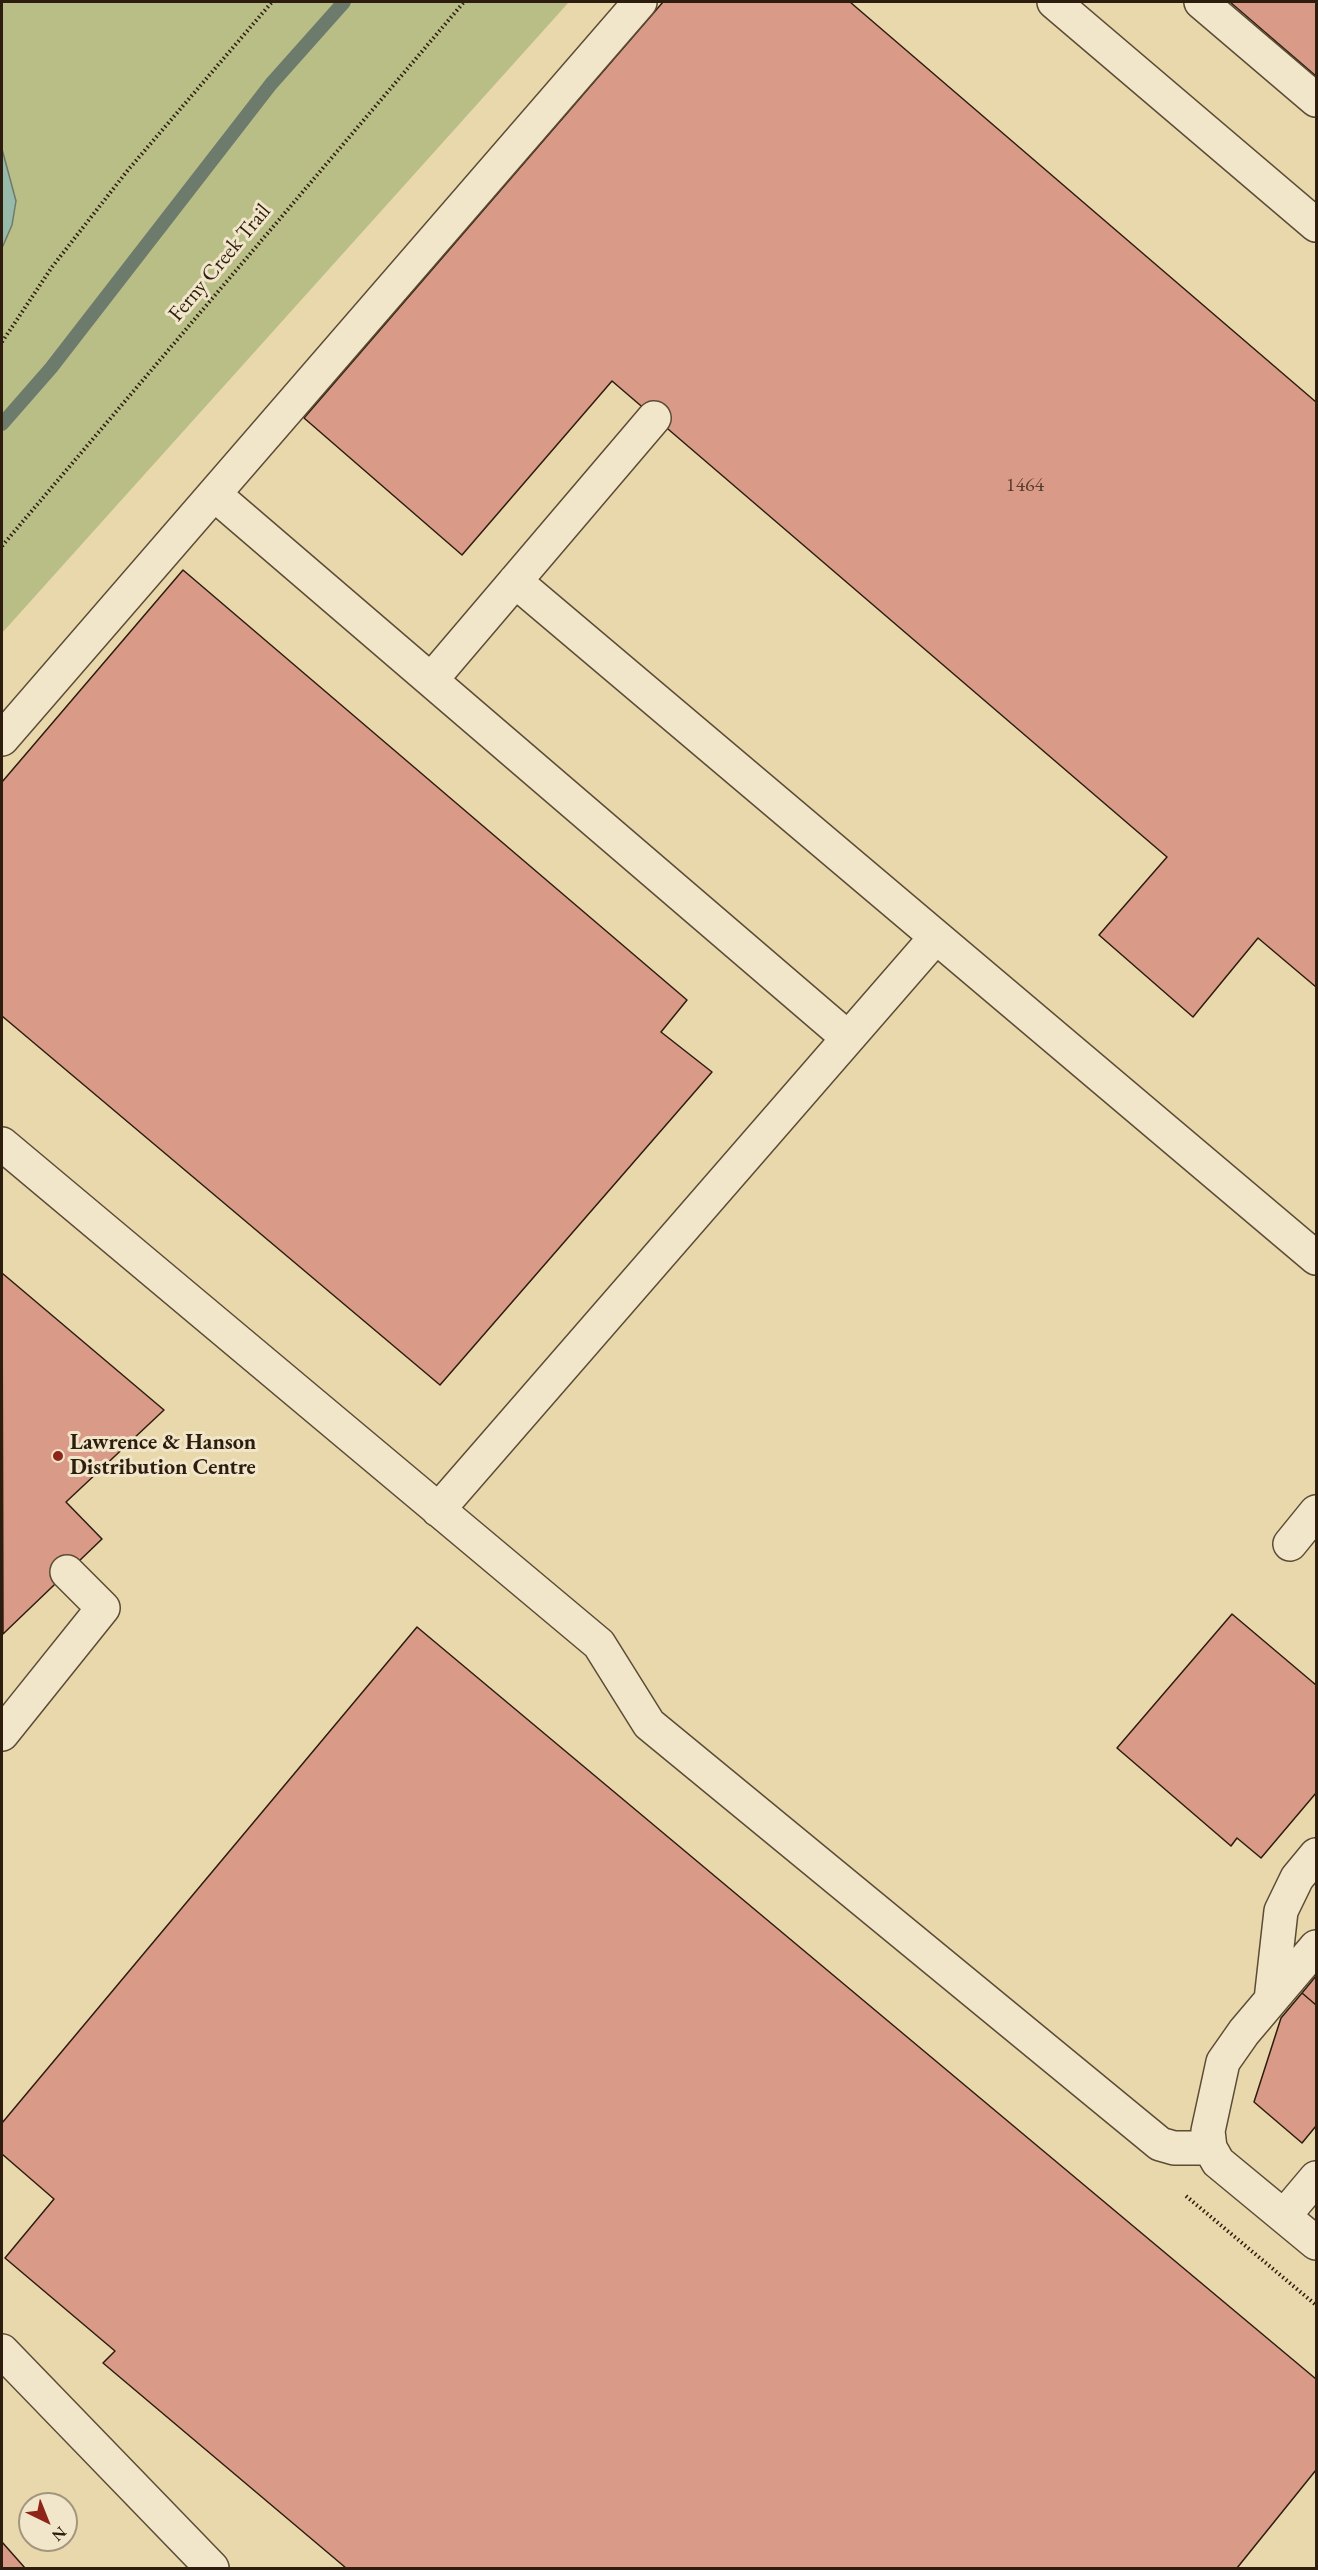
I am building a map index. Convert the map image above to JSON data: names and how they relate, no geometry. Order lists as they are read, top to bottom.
{
  "streets": {
    "path": ["Ferny Creek Trail"]
  },
  "places": ["Lawrence & Hanson Distribution Centre"],
  "house_numbers": ["1464"],
  "north": "bottom right"
}
